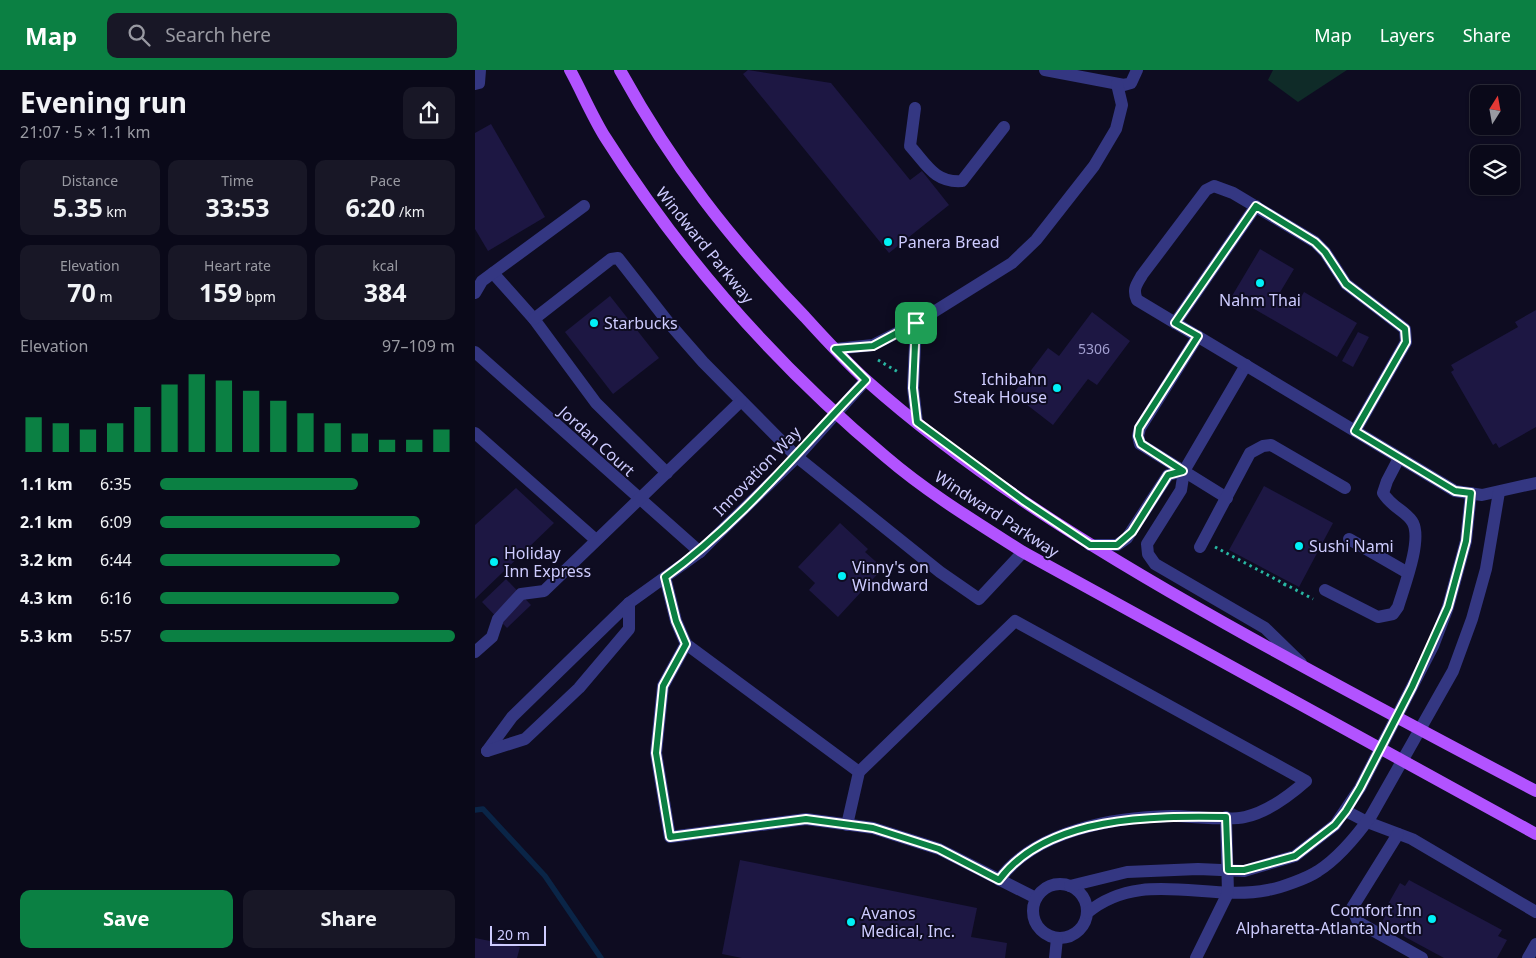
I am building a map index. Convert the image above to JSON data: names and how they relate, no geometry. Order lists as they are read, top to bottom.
{
  "streets": {
    "main road": ["Windward Parkway"],
    "lane": ["Jordan Court", "Innovation Way"]
  },
  "crossings": [
    ["Windward Parkway", "Innovation Way"],
    ["Jordan Court", "Innovation Way"]
  ],
  "places": [
    "Panera Bread",
    "Nahm Thai",
    "Starbucks",
    "Ichibahn Steak House",
    "Sushi Nami",
    "Holiday Inn Express",
    "Vinny's on Windward",
    "Comfort Inn Alpharetta-Atlanta North",
    "Avanos Medical, Inc."
  ],
  "house_numbers": ["5306"],
  "scale_bar": "20 m",
  "north": "top",
  "page": {
    "header": "Map",
    "search": "Search here",
    "nav": ["Map", "Layers", "Share"],
    "heading": ["Evening run", "21:07 · 5 × 1.1 km"],
    "stats": [
      ["Distance", "5.35 km"],
      ["Time", "33:53"],
      ["Pace", "6:20 /km"],
      ["Elevation", "70 m"],
      ["Heart rate", "159 bpm"],
      ["kcal", "384"]
    ],
    "chart": ["Elevation", "97–109 m"],
    "list": [
      {
        "name": "1.1 km",
        "note": "6:35"
      },
      {
        "name": "2.1 km",
        "note": "6:09"
      },
      {
        "name": "3.2 km",
        "note": "6:44"
      },
      {
        "name": "4.3 km",
        "note": "6:16"
      },
      {
        "name": "5.3 km",
        "note": "5:57"
      }
    ],
    "buttons": ["Save", "Share"],
    "scale": "20 m"
  }
}
